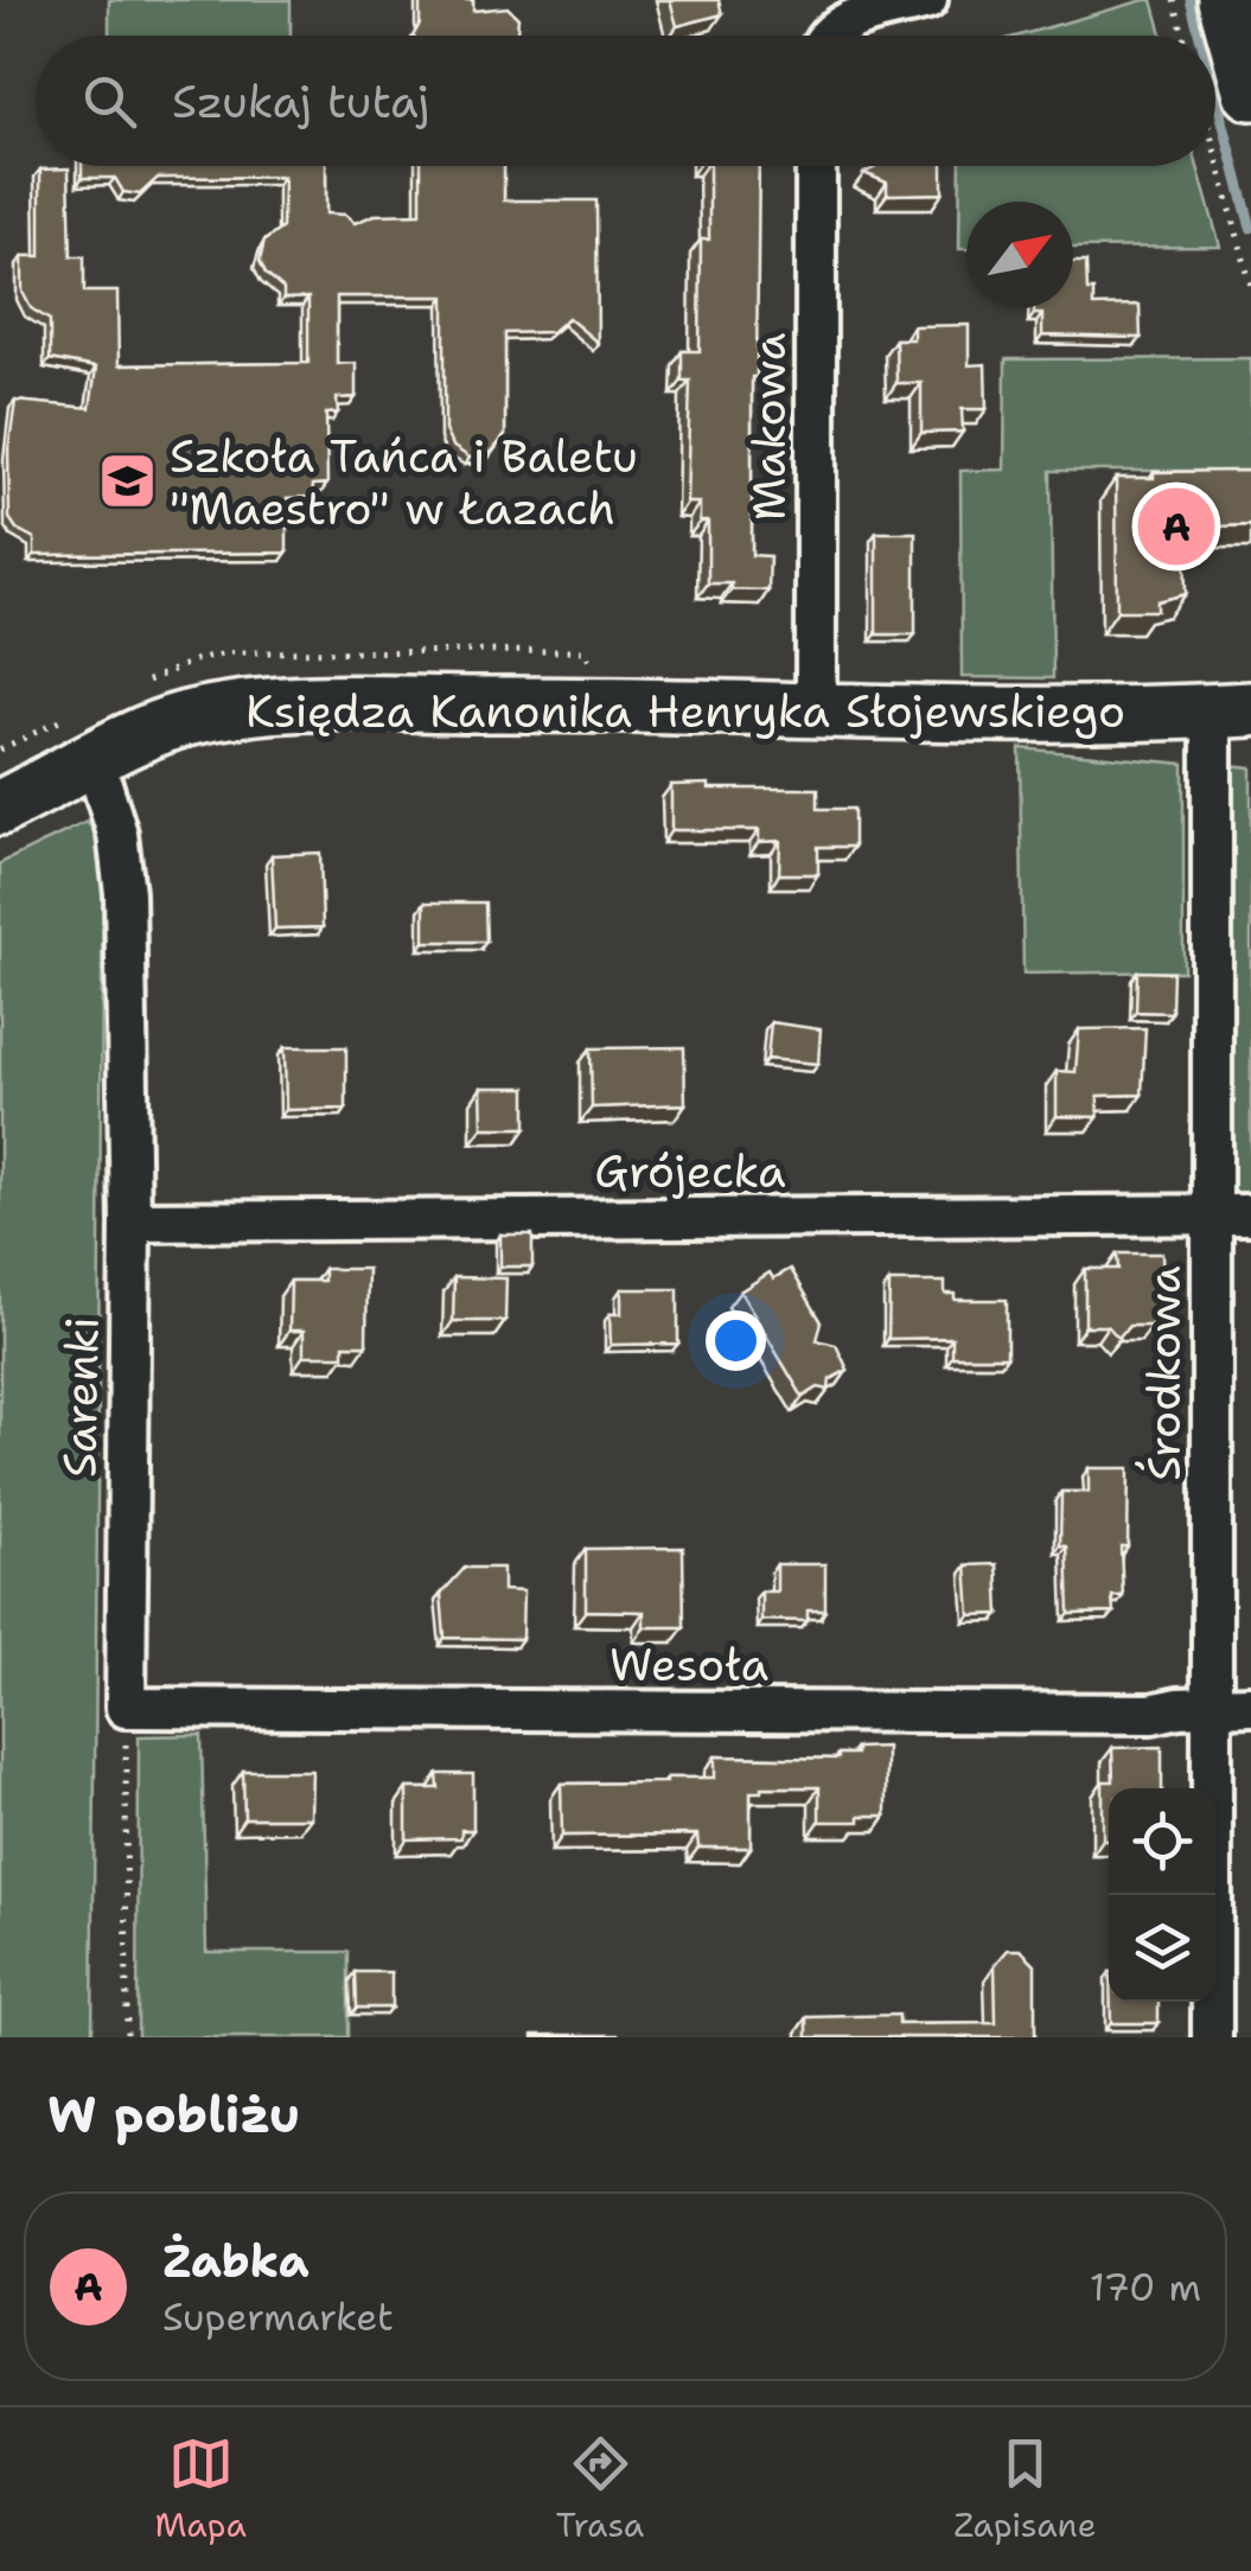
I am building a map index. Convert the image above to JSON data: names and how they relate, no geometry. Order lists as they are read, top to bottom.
{
  "streets": {
    "street": [
      "Makowa",
      "Księdza Kanonika Henryka Słojewskiego",
      "Grójecka",
      "Środkowa",
      "Sarenki",
      "Wesoła"
    ]
  },
  "crossings": [
    ["Makowa", "Księdza Kanonika Henryka Słojewskiego"],
    ["Księdza Kanonika Henryka Słojewskiego", "Środkowa"],
    ["Księdza Kanonika Henryka Słojewskiego", "Sarenki"],
    ["Grójecka", "Środkowa"],
    ["Grójecka", "Sarenki"],
    ["Środkowa", "Wesoła"],
    ["Sarenki", "Wesoła"]
  ],
  "places": {
    "school or university": ["Szkoła Tańca i Baletu \"Maestro\" w Łazach"]
  },
  "north": "top right",
  "page": {
    "search": "Szukaj tutaj",
    "pins": "A",
    "heading": "W pobliżu",
    "list": [
      {
        "mark": "A",
        "name": "Żabka",
        "note": "Supermarket",
        "value": "170 m"
      }
    ],
    "nav": ["Mapa", "Trasa", "Zapisane"]
  }
}
